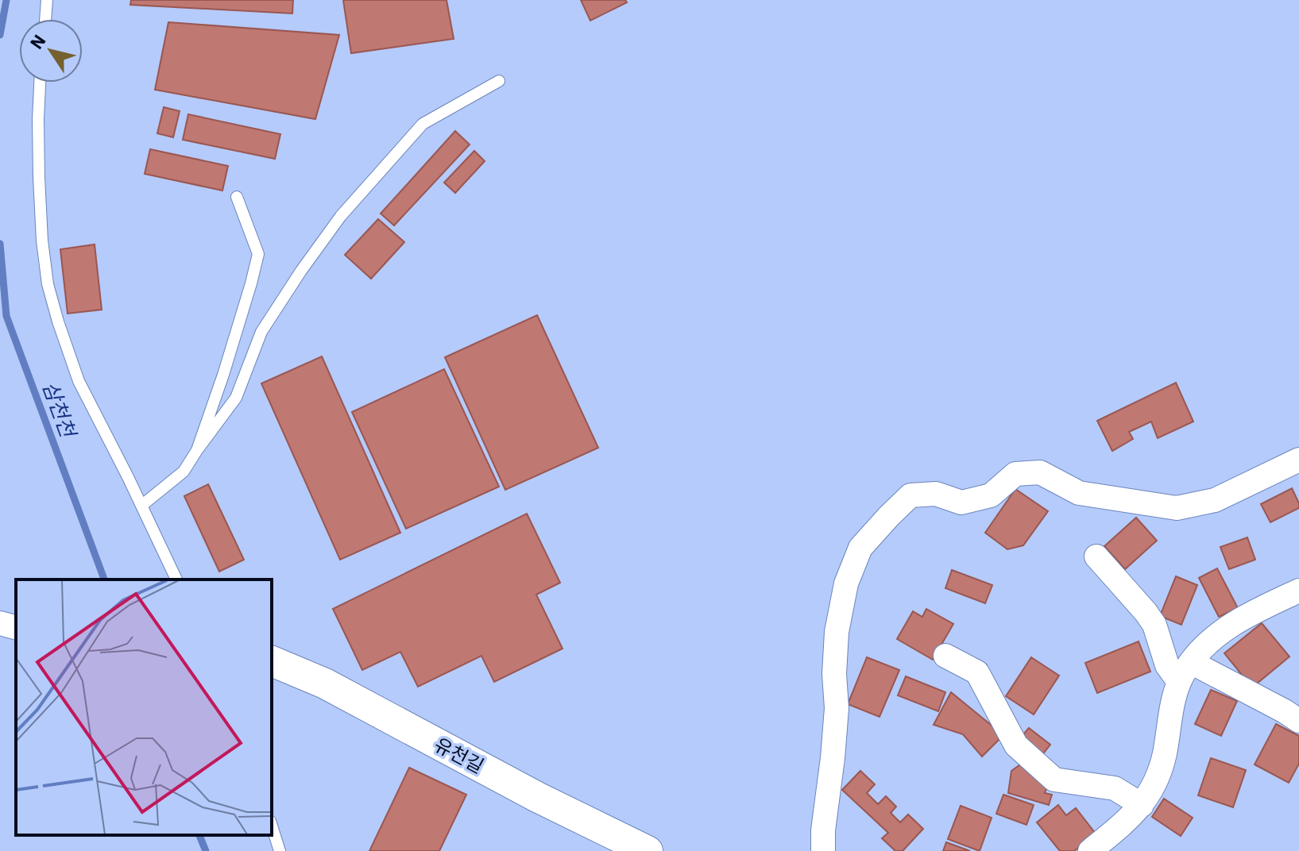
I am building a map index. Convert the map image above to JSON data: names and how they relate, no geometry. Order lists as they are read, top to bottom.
{
  "streets": {
    "street": ["유천길"]
  },
  "water": ["삼천천"],
  "north": "top left"
}
